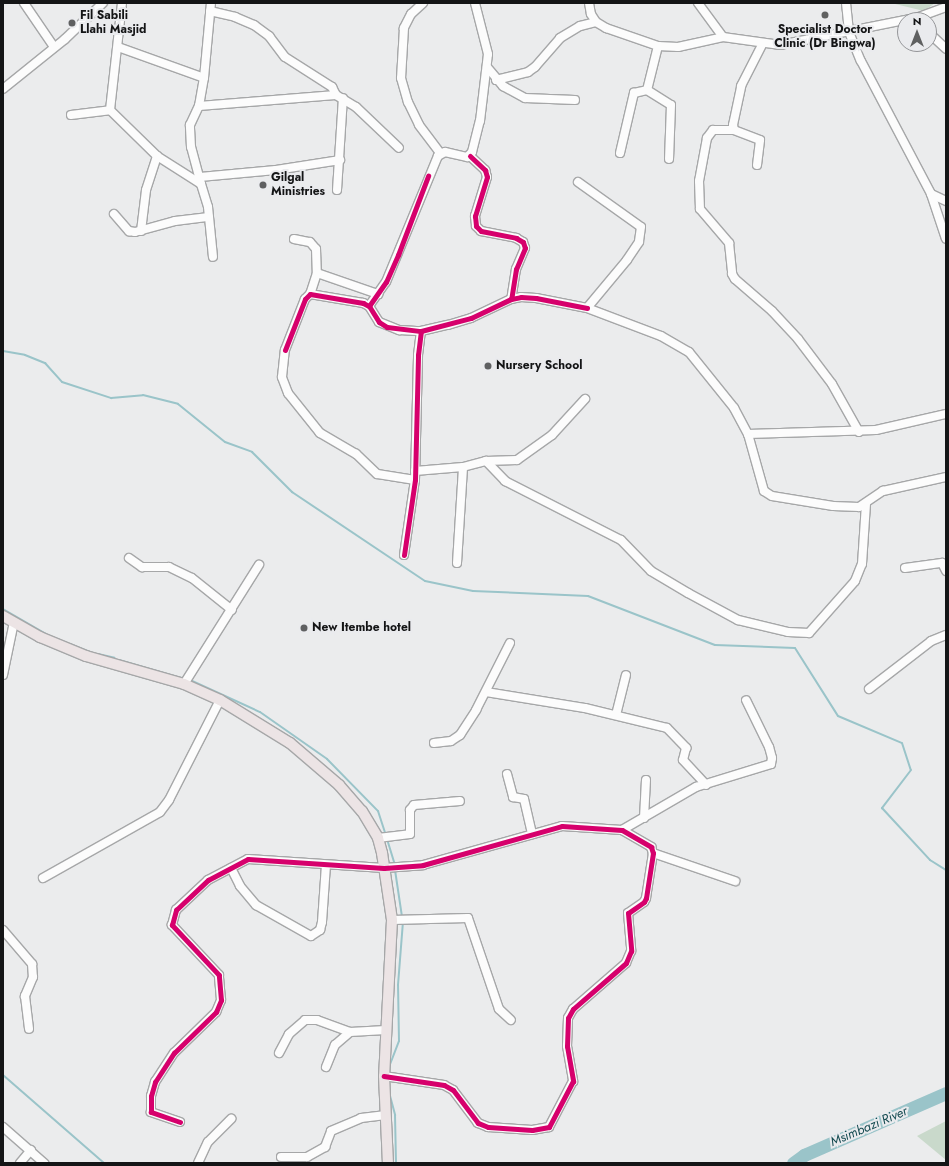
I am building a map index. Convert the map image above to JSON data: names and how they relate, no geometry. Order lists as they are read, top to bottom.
{
  "water": ["Msimbazi River"],
  "places": [
    "Specialist Doctor Clinic (Dr Bingwa)",
    "Fil Sabili Llahi Masjid",
    "Gilgal Ministries",
    "Nursery School",
    "New Itembe hotel"
  ],
  "north": "top"
}
